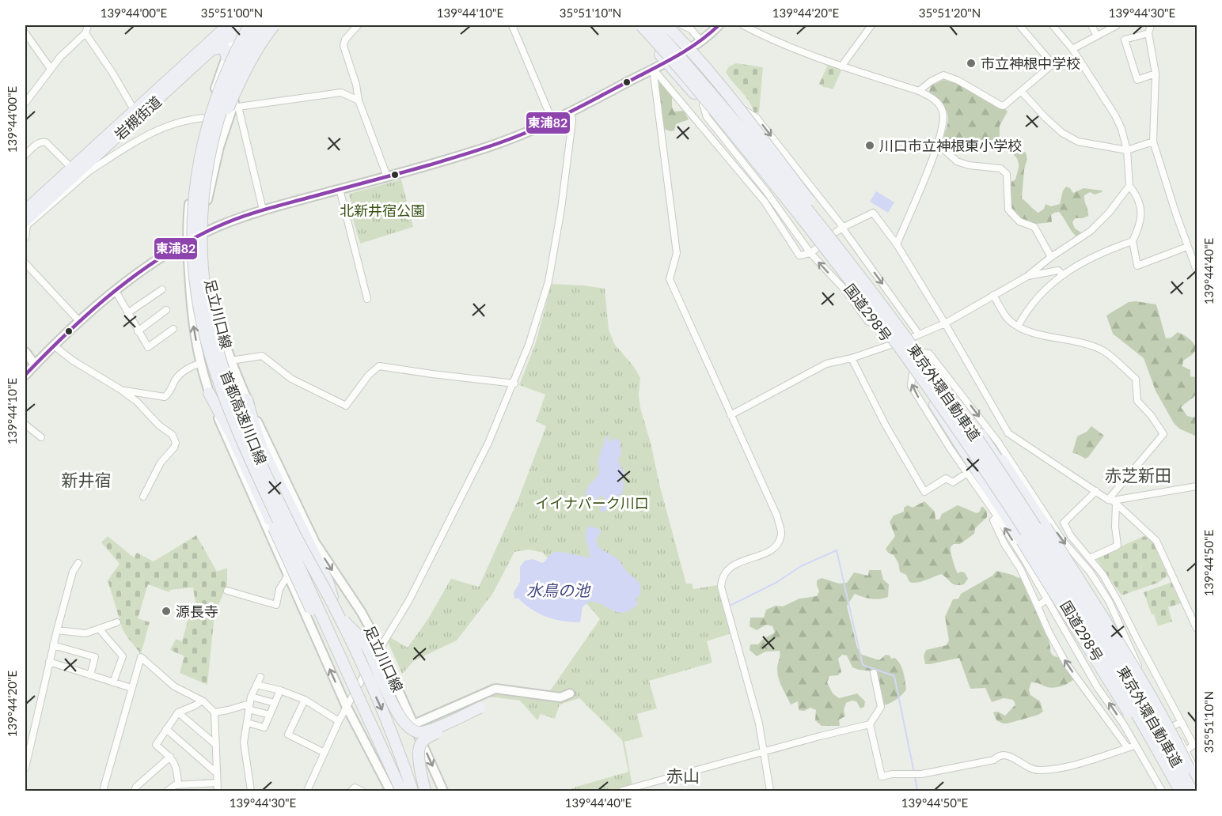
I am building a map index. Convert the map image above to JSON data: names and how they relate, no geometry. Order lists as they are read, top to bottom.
{
  "streets": {
    "highway": [
      "岩槻街道",
      "国道298号",
      "東京外環自動車道",
      "首都高速川口線"
    ],
    "main road": ["足立川口線"]
  },
  "crossings": [
    ["岩槻街道", "足立川口線"],
    ["国道298号", "東京外環自動車道"],
    ["足立川口線", "首都高速川口線"]
  ],
  "districts": ["赤芝新田", "新井宿", "赤山"],
  "water": ["水鳥の池"],
  "parks": ["北新井宿公園", "イイナパーク川口"],
  "places": ["市立神根中学校", "川口市立神根東小学校", "源長寺"],
  "lines": ["transit line 東浦82"],
  "coordinates": [
    "139°44'00\"E",
    "35°51'00\"N",
    "139°44'10\"E",
    "35°51'10\"N",
    "139°44'20\"E",
    "35°51'20\"N",
    "139°44'30\"E",
    "139°44'40\"E",
    "139°44'50\"E"
  ]
}
